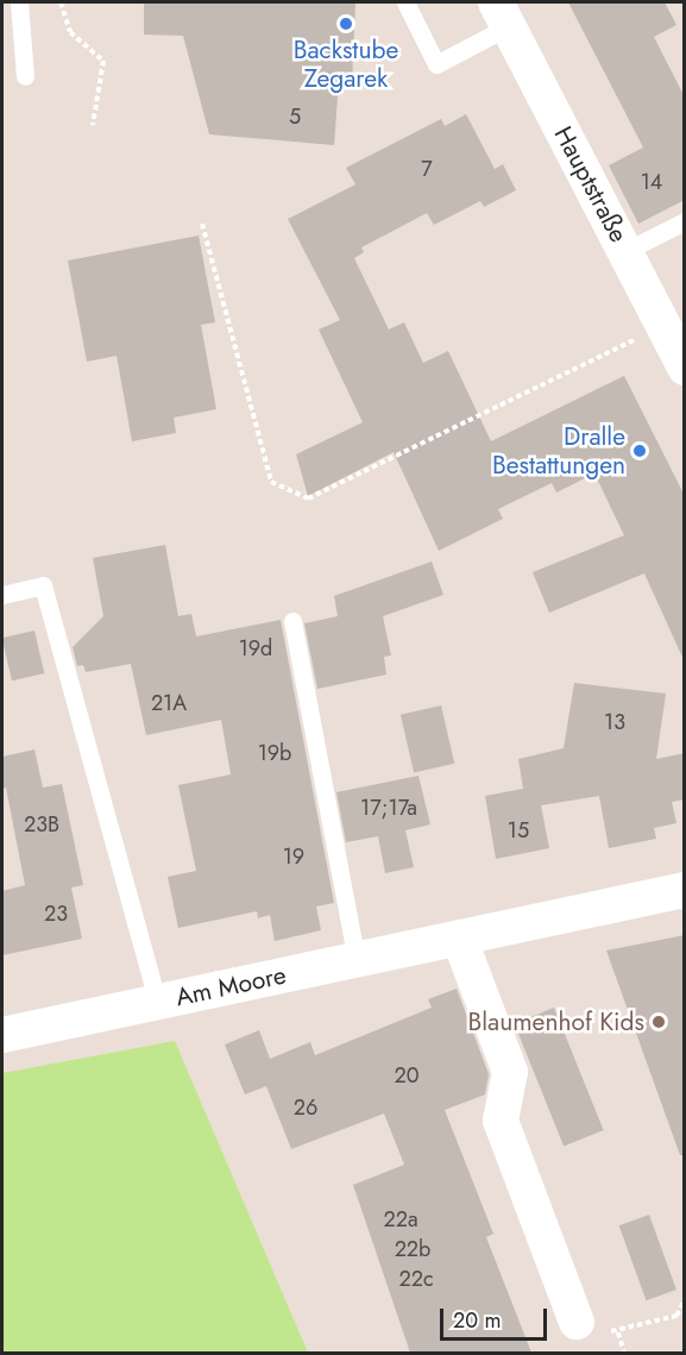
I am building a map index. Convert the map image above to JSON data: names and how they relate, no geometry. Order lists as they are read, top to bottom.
{
  "streets": {
    "street": ["Hauptstraße", "Am Moore"]
  },
  "places": ["Backstube Zegarek", "Dralle Bestattungen", "Blaumenhof Kids"],
  "house_numbers": [
    "5",
    "7",
    "14",
    "19d",
    "21A",
    "13",
    "19b",
    "17;17a",
    "23B",
    "15",
    "19",
    "23",
    "20",
    "26",
    "22a",
    "22b",
    "22c"
  ],
  "scale_bar": "20 m"
}
